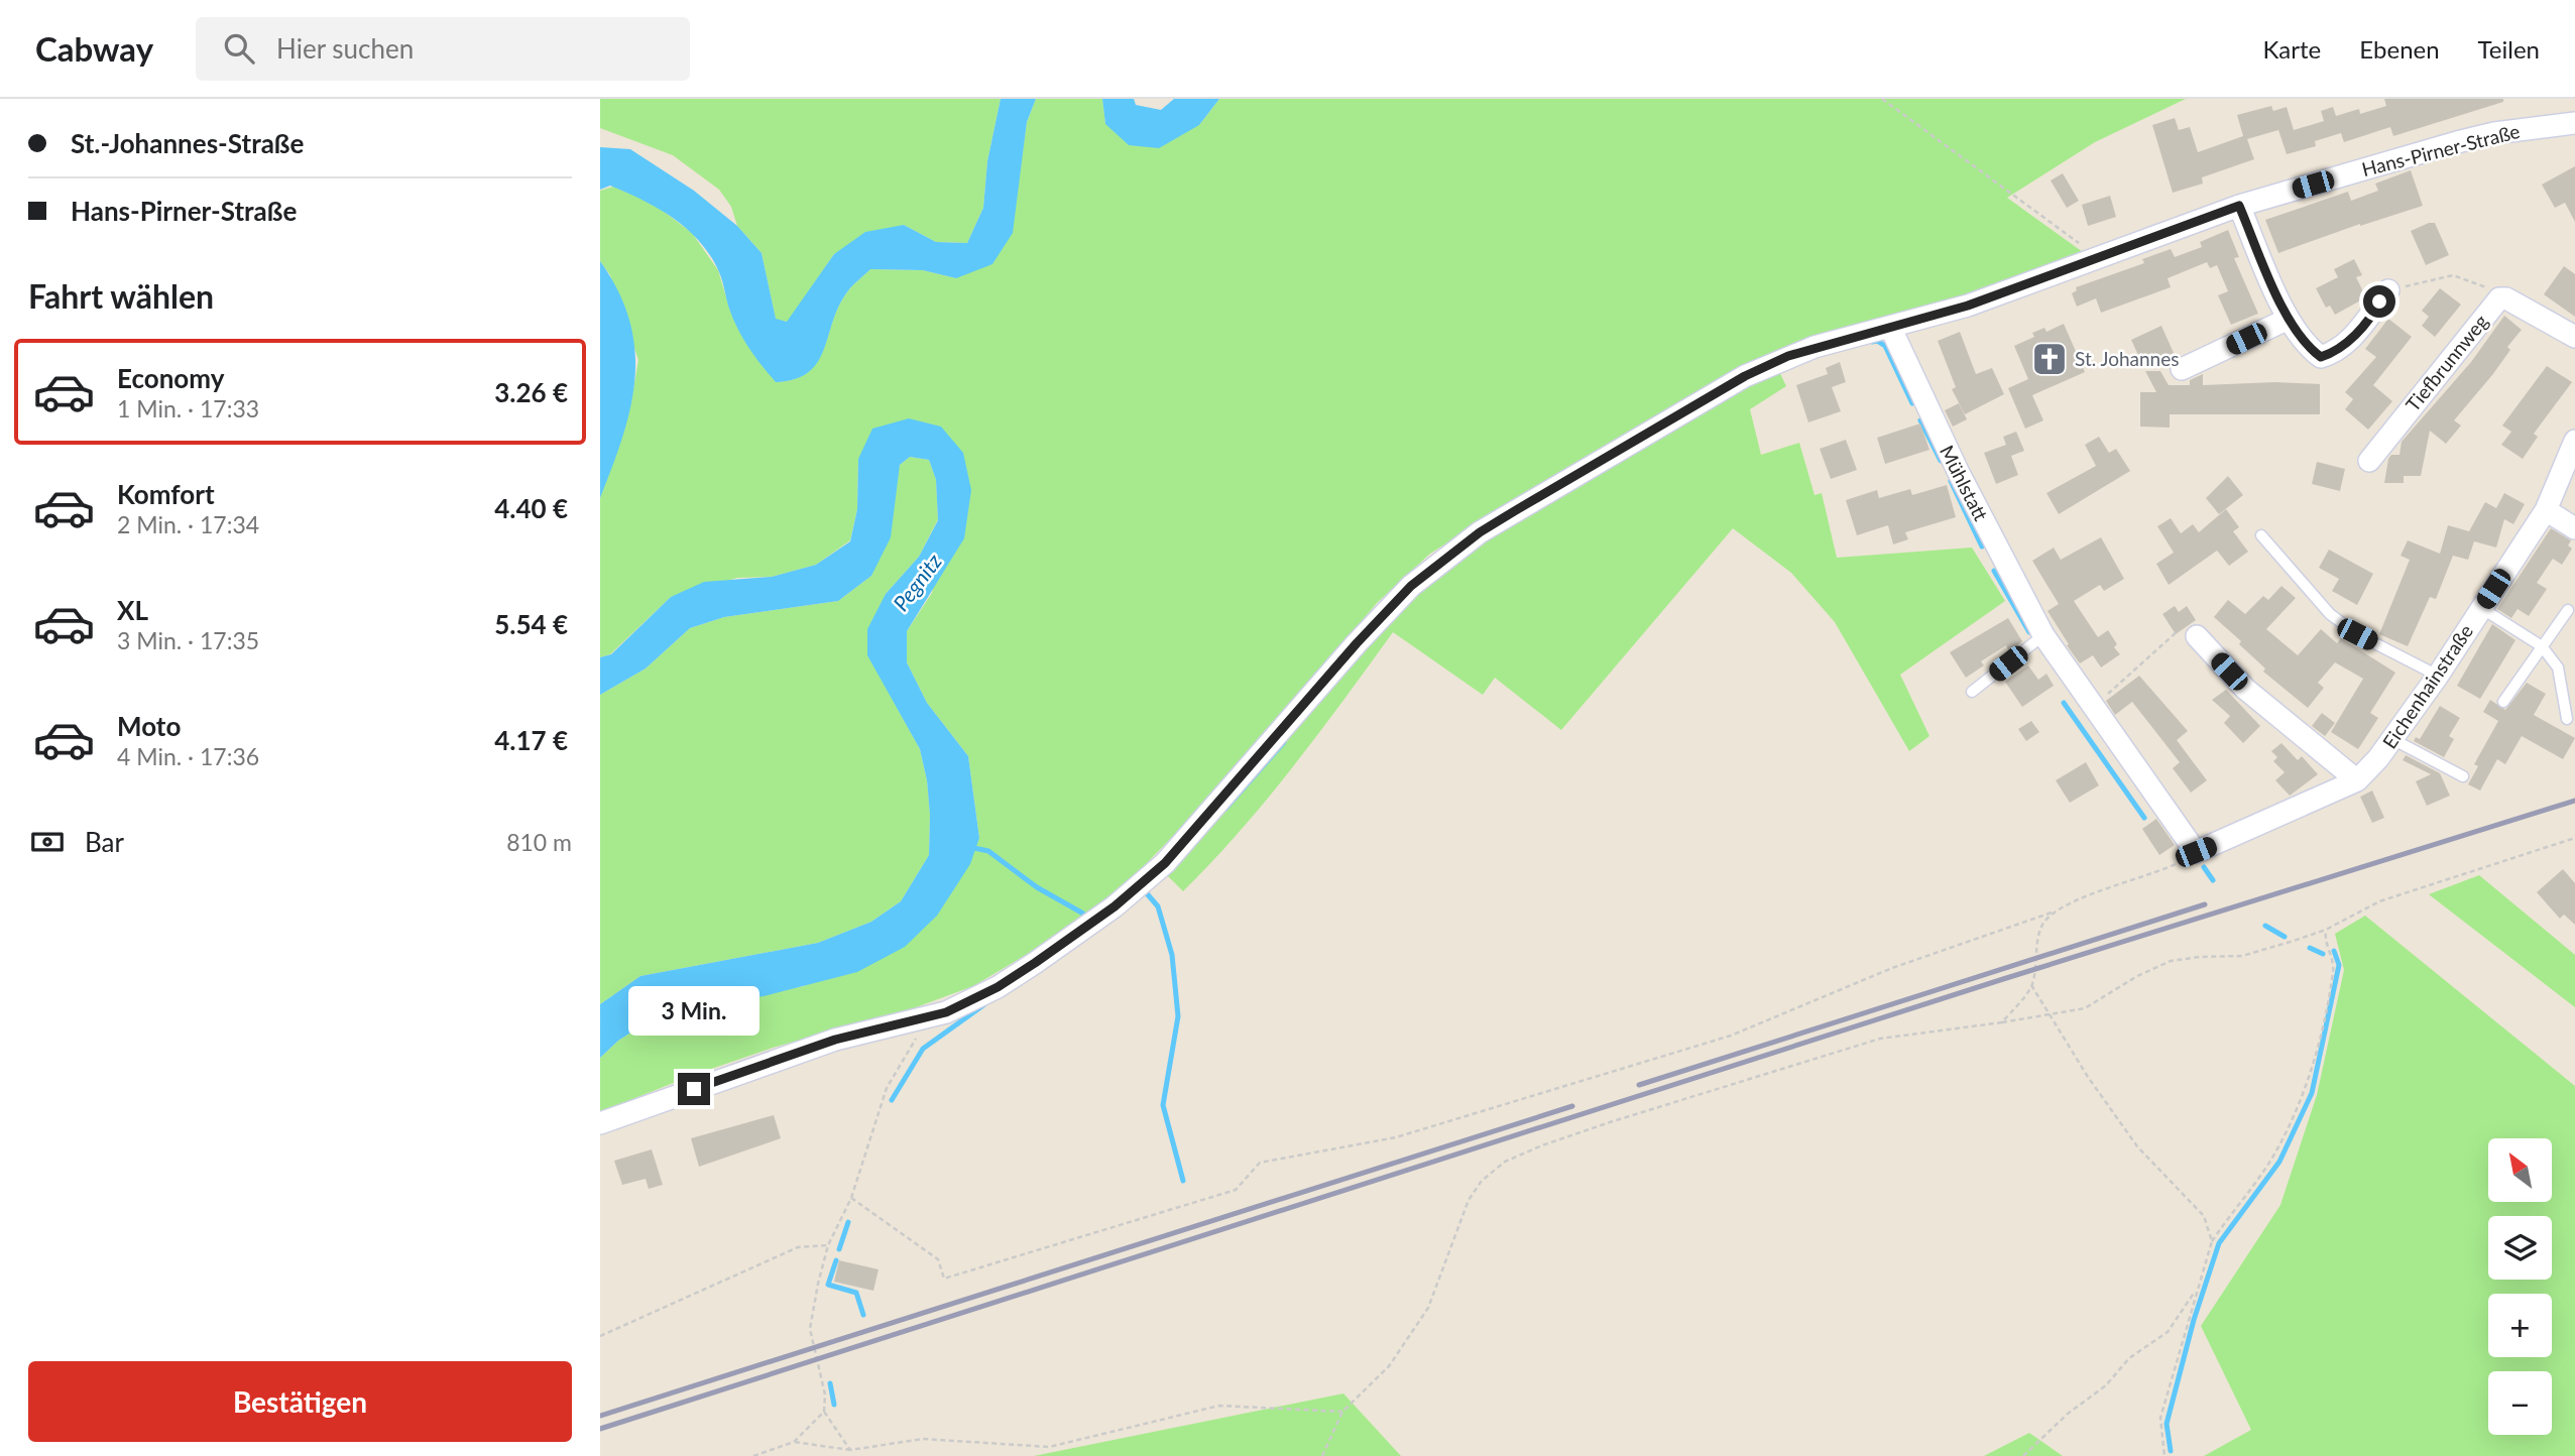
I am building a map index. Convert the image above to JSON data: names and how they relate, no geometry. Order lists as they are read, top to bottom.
{
  "streets": {
    "street": [
      "Hans-Pirner-Straße",
      "Tiefbrunnweg",
      "Mühlstatt",
      "Eichenhainstraße"
    ]
  },
  "crossings": [
    ["Hans-Pirner-Straße", "Mühlstatt"],
    ["Mühlstatt", "Eichenhainstraße"]
  ],
  "water": ["Pegnitz"],
  "places": {
    "church": ["St. Johannes"]
  },
  "north": "top left",
  "page": {
    "header": "Cabway",
    "search": "Hier suchen",
    "nav": ["Karte", "Ebenen", "Teilen"],
    "banner": ["St.-Johannes-Straße", "Hans-Pirner-Straße"],
    "heading": "Fahrt wählen",
    "list": [
      {
        "name": "Economy",
        "note": "1 Min. · 17:33",
        "value": "3.26 €"
      },
      {
        "name": "Komfort",
        "note": "2 Min. · 17:34",
        "value": "4.40 €"
      },
      {
        "name": "XL",
        "note": "3 Min. · 17:35",
        "value": "5.54 €"
      },
      {
        "name": "Moto",
        "note": "4 Min. · 17:36",
        "value": "4.17 €"
      }
    ],
    "pay": ["Bar", "810 m"],
    "bubble": "3 Min.",
    "map_buttons": ["+", "−"],
    "buttons": "Bestätigen"
  }
}
